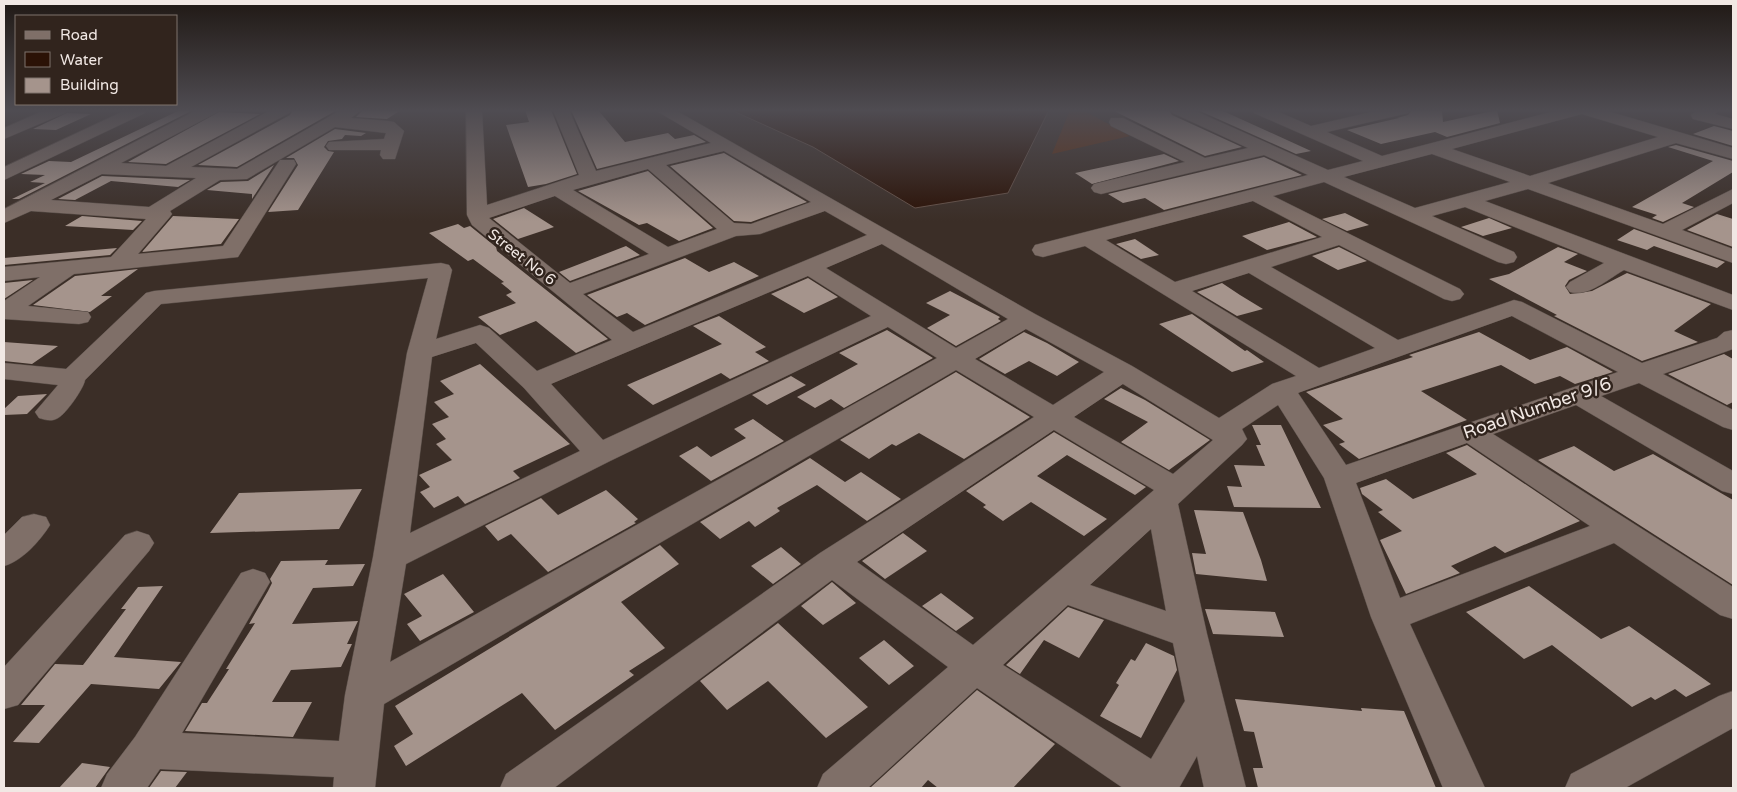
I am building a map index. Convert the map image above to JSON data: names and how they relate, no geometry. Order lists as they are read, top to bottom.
{
  "streets": {
    "street": ["Street No 6", "Road Number 9/6"]
  },
  "legend": ["Road", "Water", "Building"]
}
